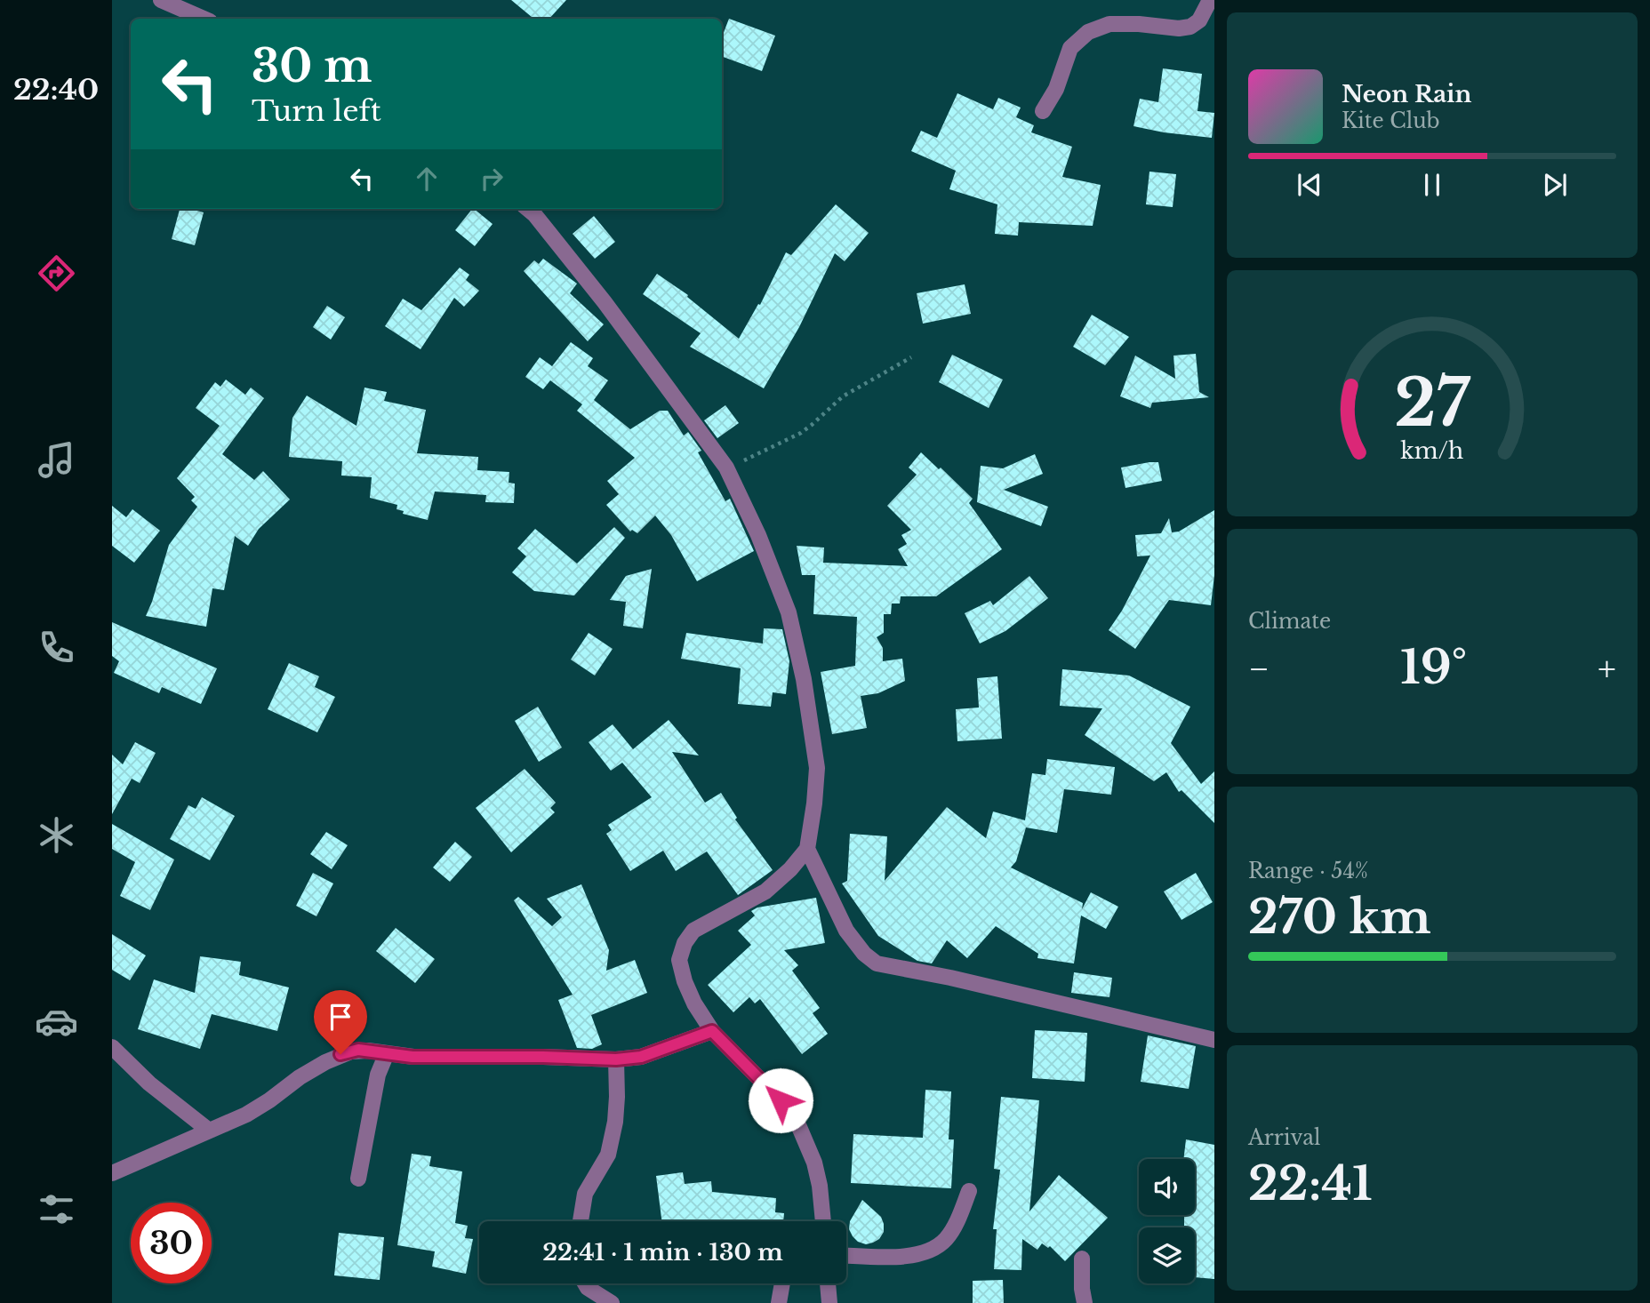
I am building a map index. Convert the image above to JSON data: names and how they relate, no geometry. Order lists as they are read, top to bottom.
{
  "page": {
    "tabs": "22:40",
    "turn": ["30 m", "Turn left"],
    "song": ["Neon Rain", "Kite Club"],
    "tile": [
      "Climate",
      ["Range · 54%", "270 km"],
      ["Arrival", "22:41"]
    ],
    "heat": ["−", "19°", "+"],
    "limit": "30",
    "trip": "22:41 · 1 min · 130 m",
    "gauge": ["27", "km/h"]
  }
}
